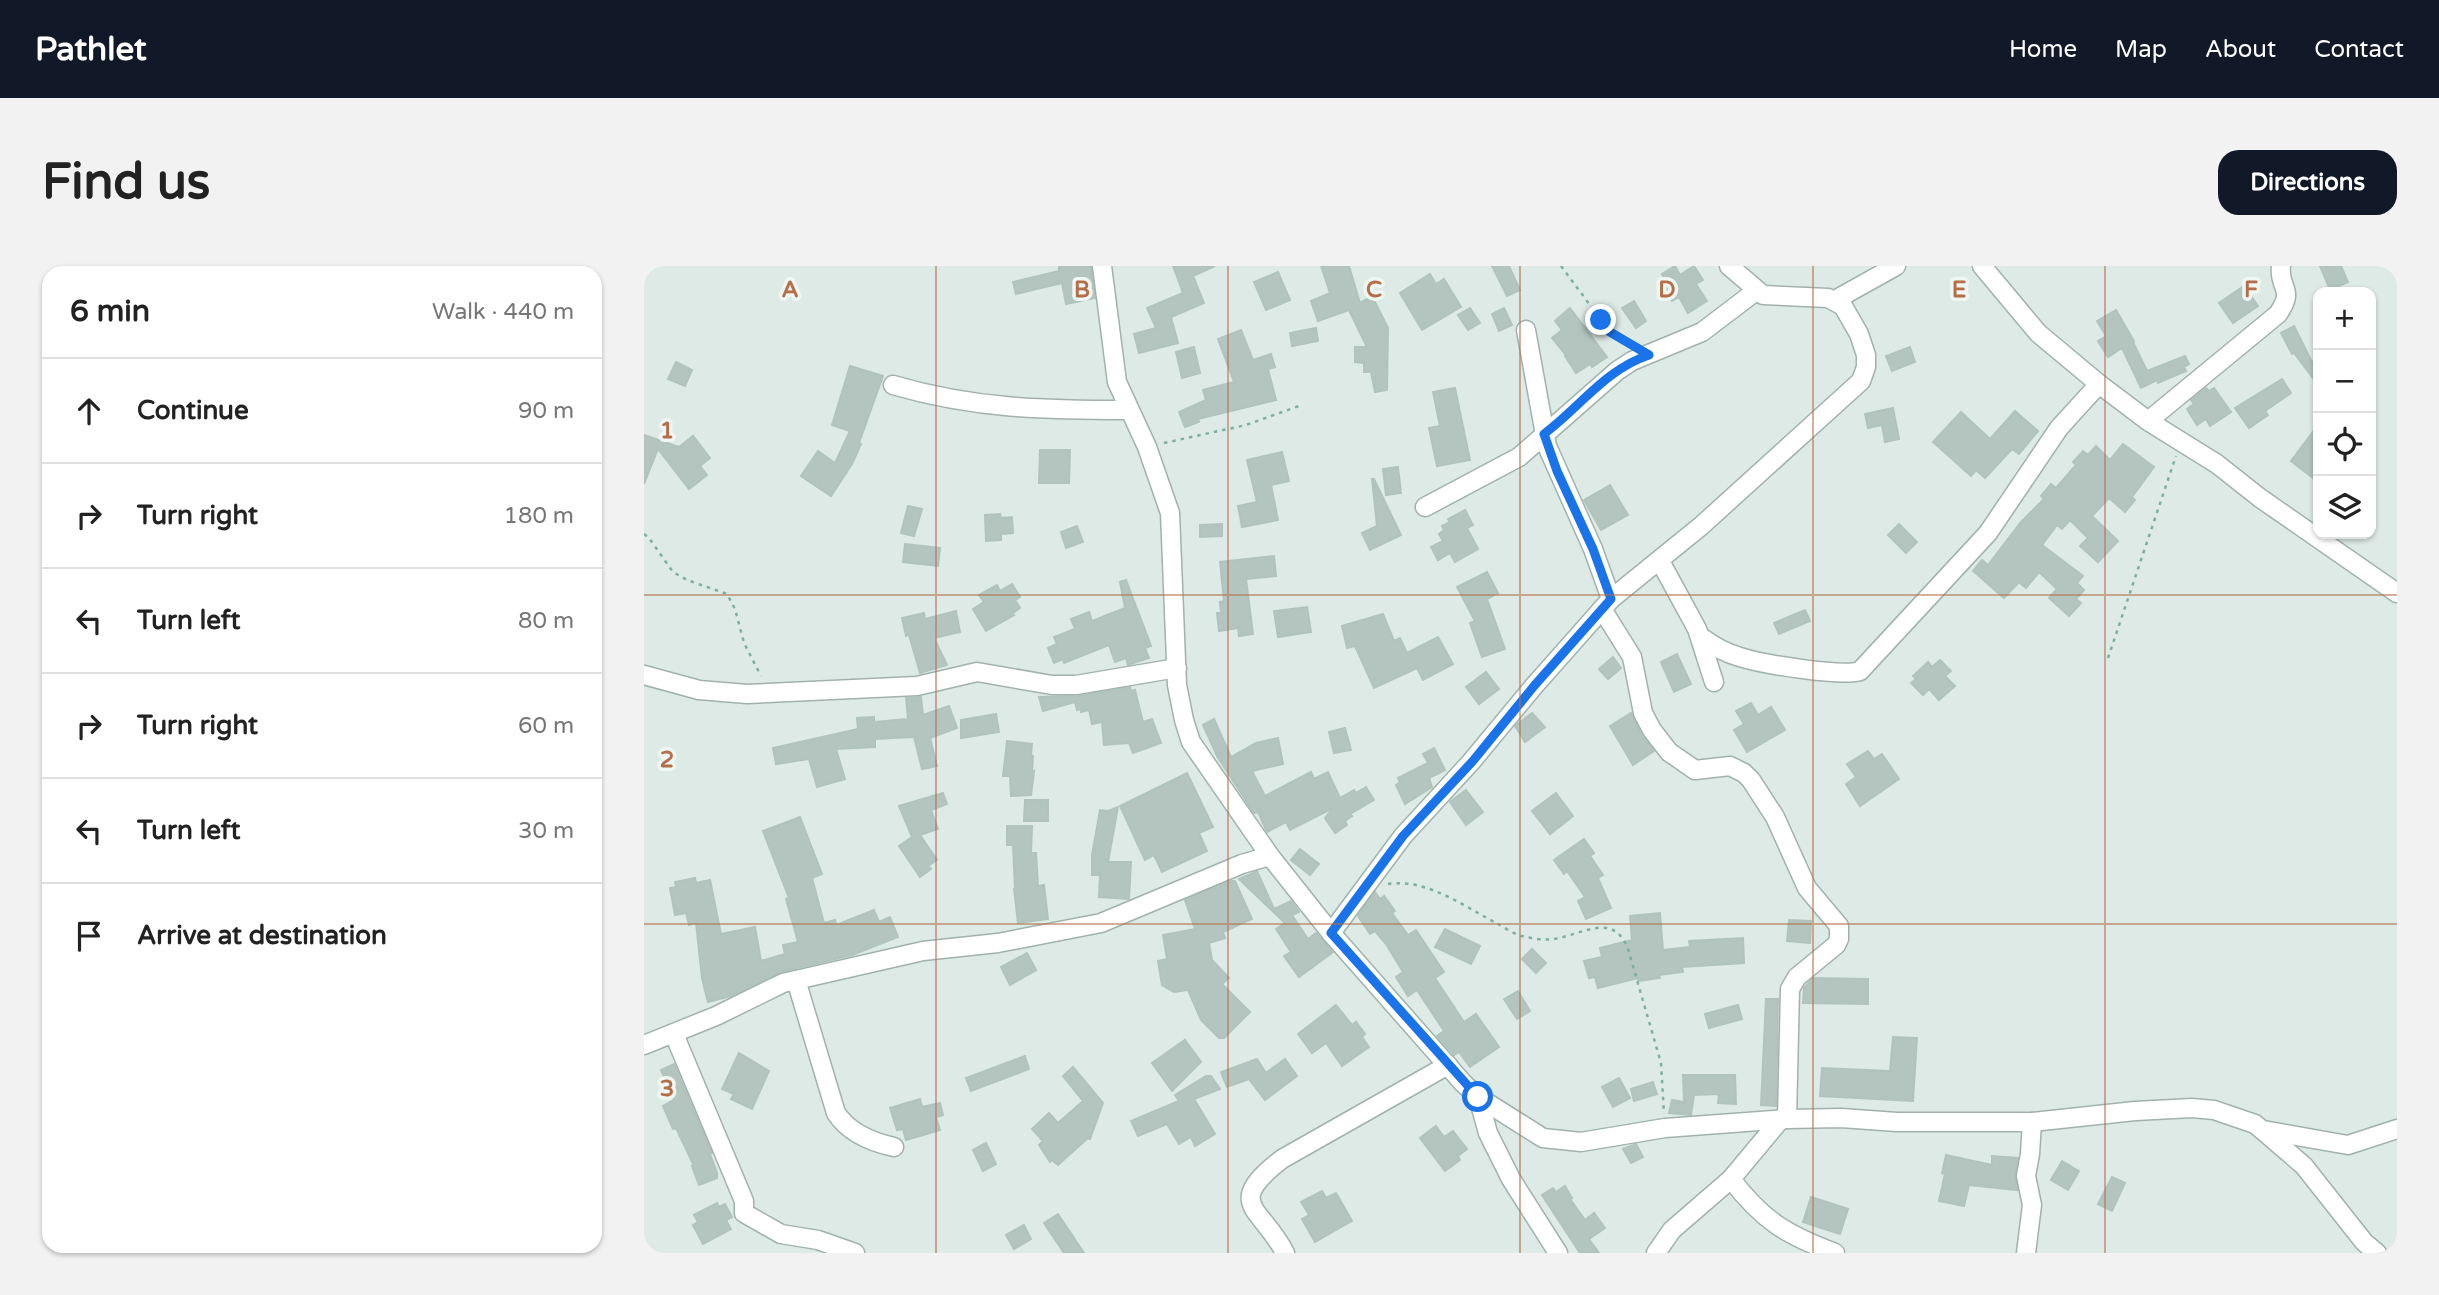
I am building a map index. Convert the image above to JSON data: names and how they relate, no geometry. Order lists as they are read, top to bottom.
{
  "page": {
    "header": "Pathlet",
    "nav": [
      "Home",
      "Map",
      "About",
      "Contact"
    ],
    "buttons": "Directions",
    "title": "Find us",
    "heading": ["6 min", "Walk · 440 m"],
    "map_buttons": ["+", "−"],
    "list": [
      ["Continue", "90 m"],
      ["Turn right", "180 m"],
      ["Turn left", "80 m"],
      ["Turn right", "60 m"],
      ["Turn left", "30 m"],
      "Arrive at destination"
    ]
  },
  "grid": {
    "columns": [
      "A",
      "B",
      "C",
      "D",
      "E",
      "F"
    ],
    "rows": ["1", "2", "3"]
  }
}
